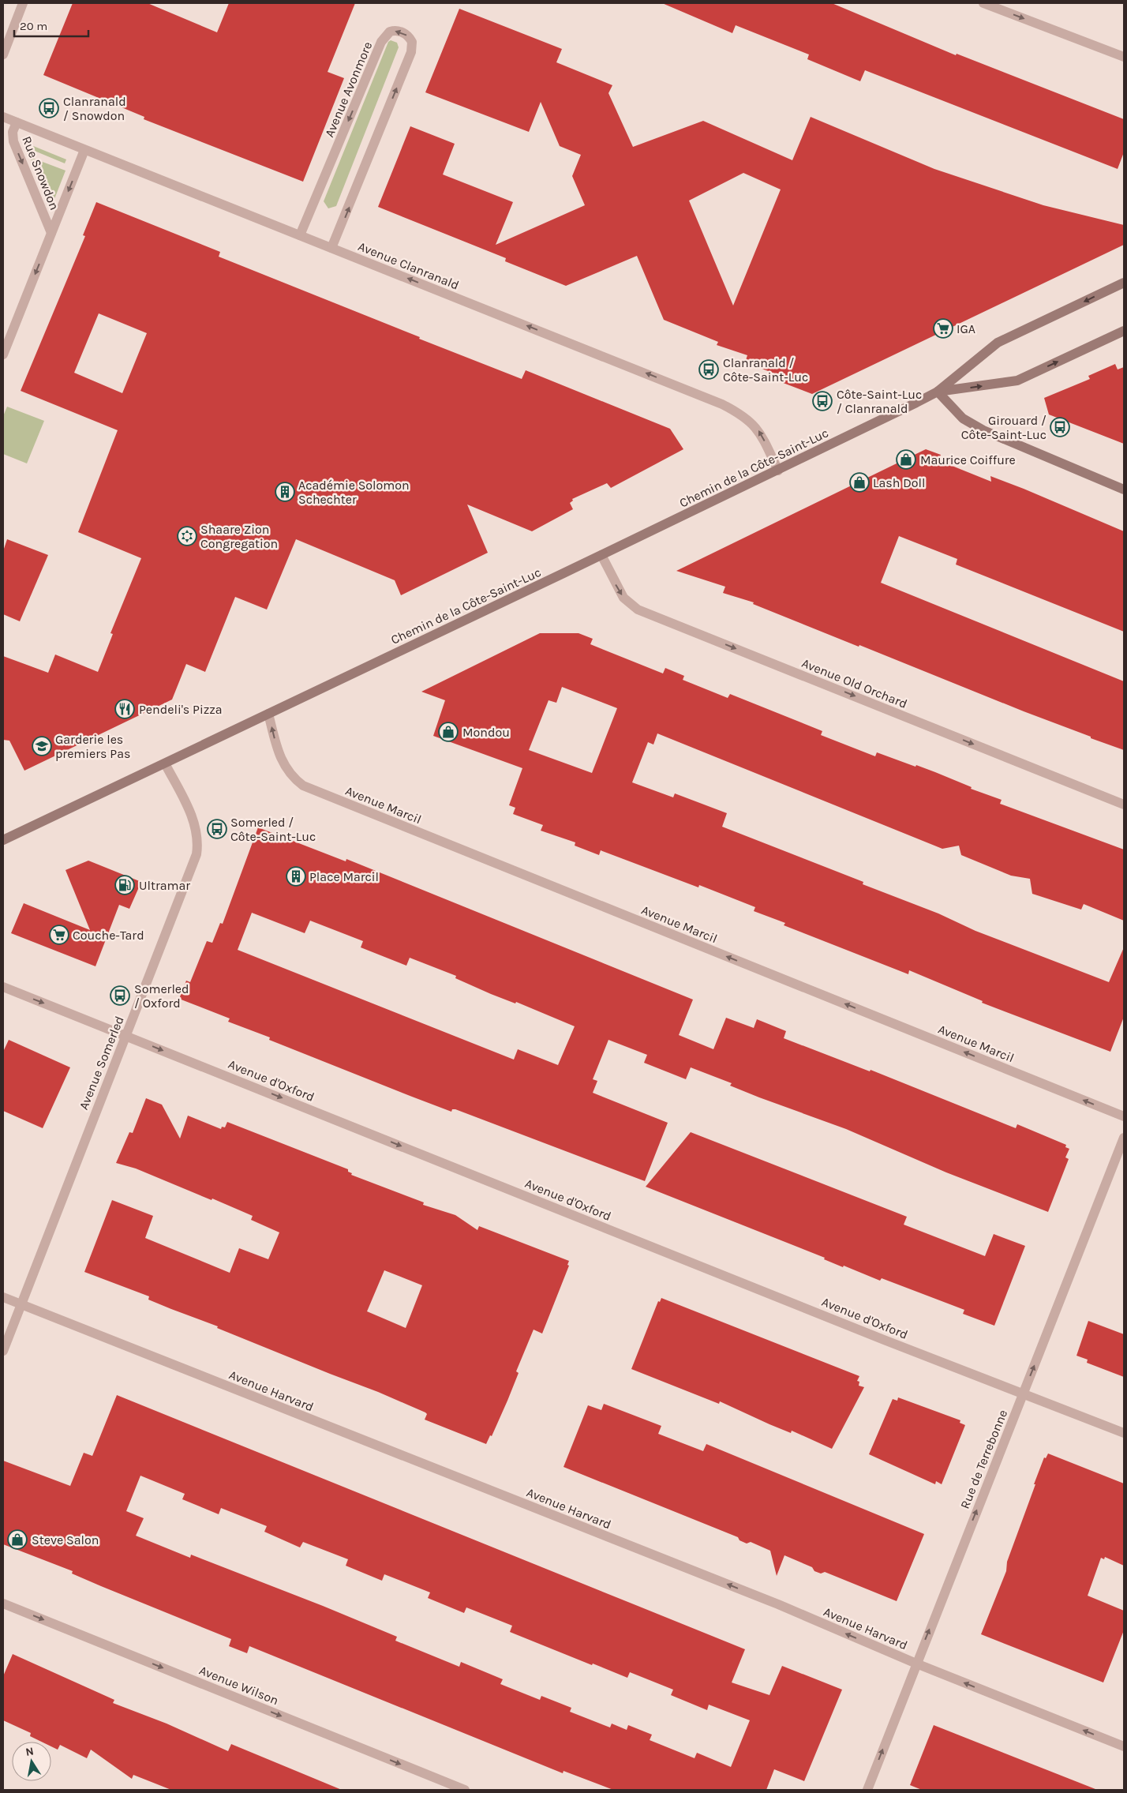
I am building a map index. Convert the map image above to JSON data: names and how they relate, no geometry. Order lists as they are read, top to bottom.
{
  "streets": {
    "main road": ["Chemin de la Côte-Saint-Luc"],
    "street": [
      "Avenue Avonmore",
      "Rue Snowdon",
      "Avenue Clanranald",
      "Avenue Old Orchard",
      "Avenue Marcil",
      "Avenue Somerled",
      "Avenue d'Oxford",
      "Avenue Harvard",
      "Rue de Terrebonne",
      "Avenue Wilson"
    ]
  },
  "crossings": [
    ["Avenue Avonmore", "Avenue Clanranald"],
    ["Rue Snowdon", "Avenue Clanranald"],
    ["Avenue Clanranald", "Chemin de la Côte-Saint-Luc"],
    ["Chemin de la Côte-Saint-Luc", "Avenue Old Orchard"],
    ["Chemin de la Côte-Saint-Luc", "Avenue Marcil"],
    ["Chemin de la Côte-Saint-Luc", "Avenue Somerled"],
    ["Avenue Somerled", "Avenue d'Oxford"],
    ["Avenue Somerled", "Avenue Harvard"],
    ["Avenue d'Oxford", "Rue de Terrebonne"],
    ["Avenue Harvard", "Rue de Terrebonne"]
  ],
  "one_way": [
    "Rue Snowdon",
    "Avenue Clanranald",
    "Avenue Old Orchard",
    "Avenue Marcil",
    "Avenue d'Oxford",
    "Avenue Harvard",
    "Rue de Terrebonne",
    "Avenue Wilson"
  ],
  "places": {
    "bus stop": [
      "Clanranald / Snowdon",
      "Clanranald / Côte-Saint-Luc",
      "Côte-Saint-Luc / Clanranald",
      "Girouard / Côte-Saint-Luc",
      "Somerled / Côte-Saint-Luc",
      "Somerled / Oxford"
    ],
    "supermarket": ["IGA", "Couche-Tard"],
    "shop": [
      "Maurice Coiffure",
      "Lash Doll",
      "Mondou",
      "Steve Salon"
    ],
    "building": ["Académie Solomon Schechter", "Place Marcil"],
    "synagogue": ["Shaare Zion Congregation"],
    "restaurant": ["Pendeli's Pizza"],
    "school or university": ["Garderie les premiers Pas"],
    "fuel station": ["Ultramar"]
  },
  "scale_bar": "20 m",
  "north": "top"
}
